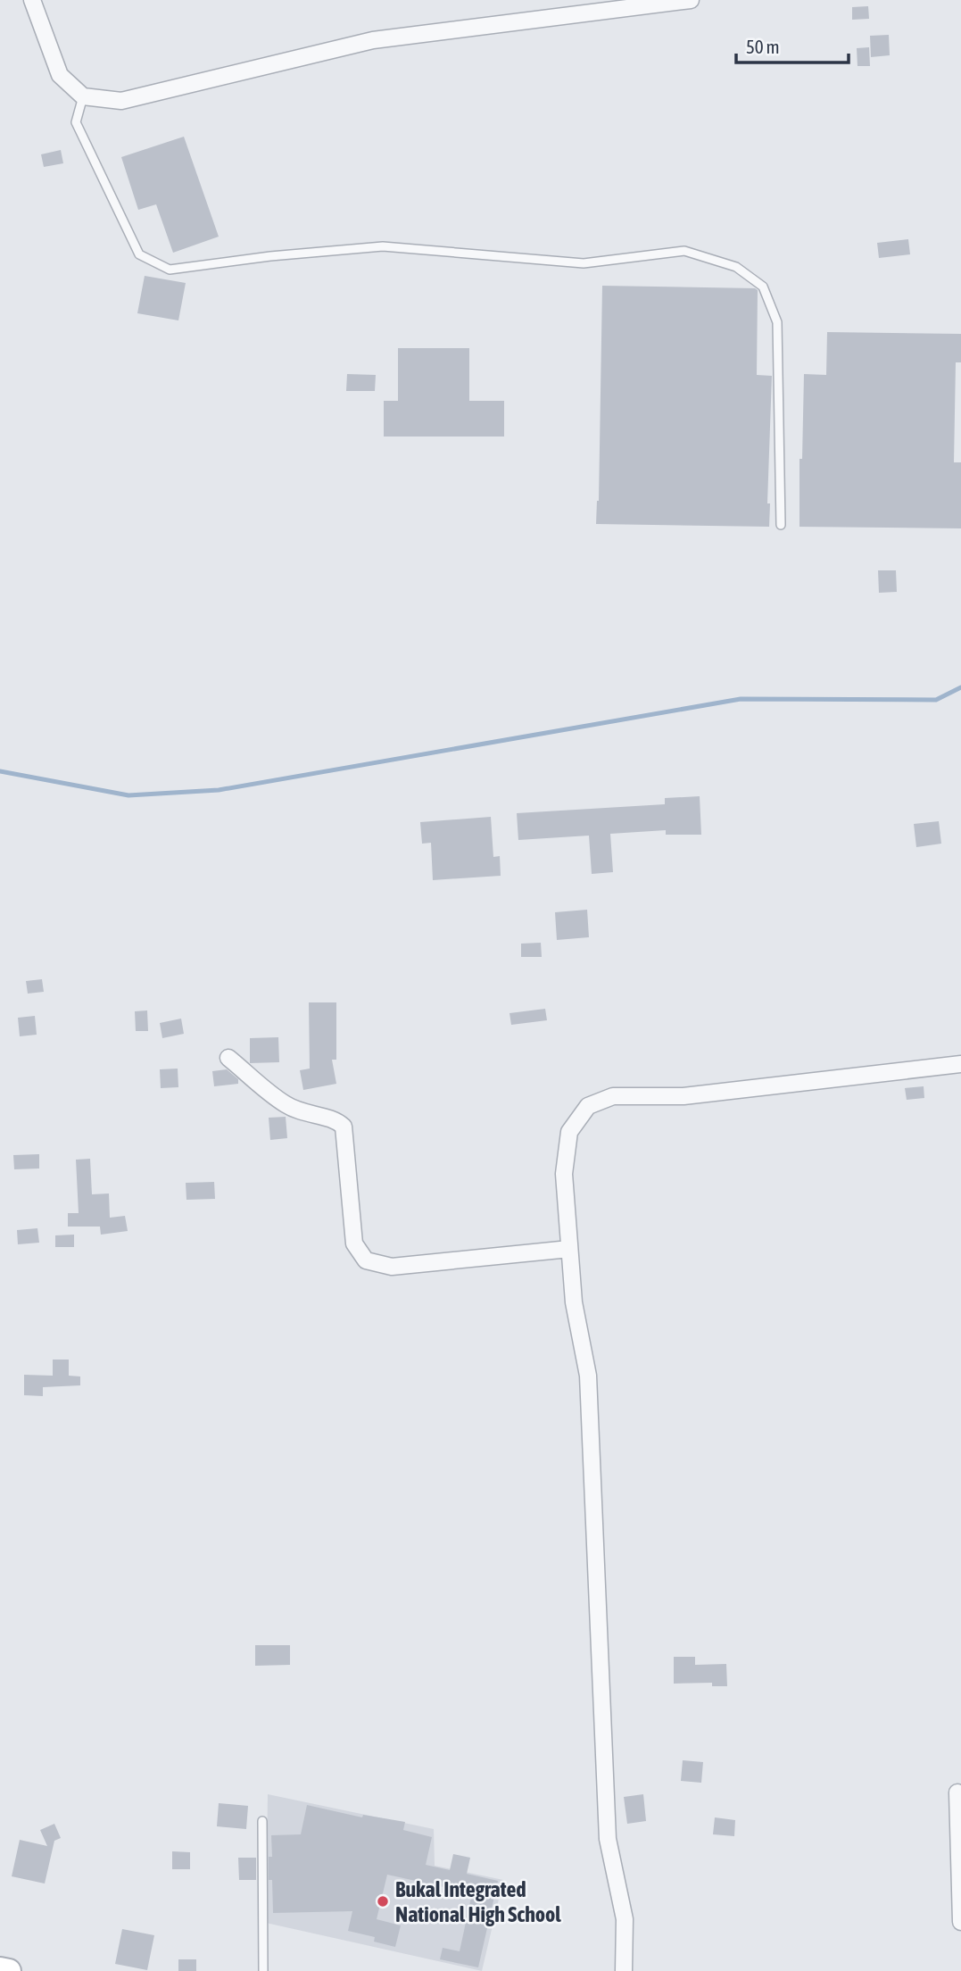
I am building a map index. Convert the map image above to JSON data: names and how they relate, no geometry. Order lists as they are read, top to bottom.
{
  "places": ["Bukal Integrated National High School"],
  "scale_bar": "50 m"
}
